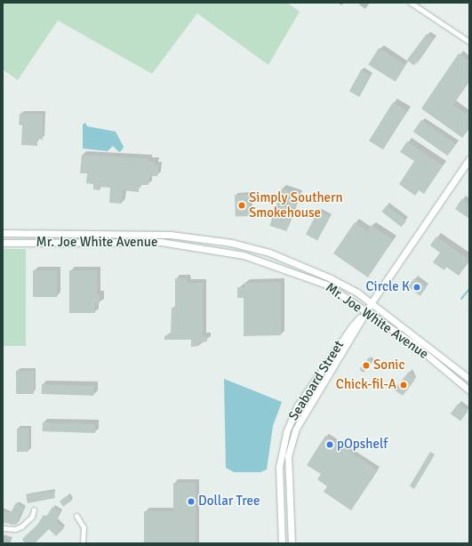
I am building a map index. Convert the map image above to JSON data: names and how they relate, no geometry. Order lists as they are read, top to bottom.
{
  "streets": {
    "main road": ["Mr. Joe White Avenue", "Seaboard Street"]
  },
  "crossings": [
    ["Mr. Joe White Avenue", "Seaboard Street"]
  ],
  "places": [
    "Simply Southern Smokehouse",
    "Circle K",
    "Sonic",
    "Chick-fil-A",
    "pOpshelf",
    "Dollar Tree"
  ]
}
